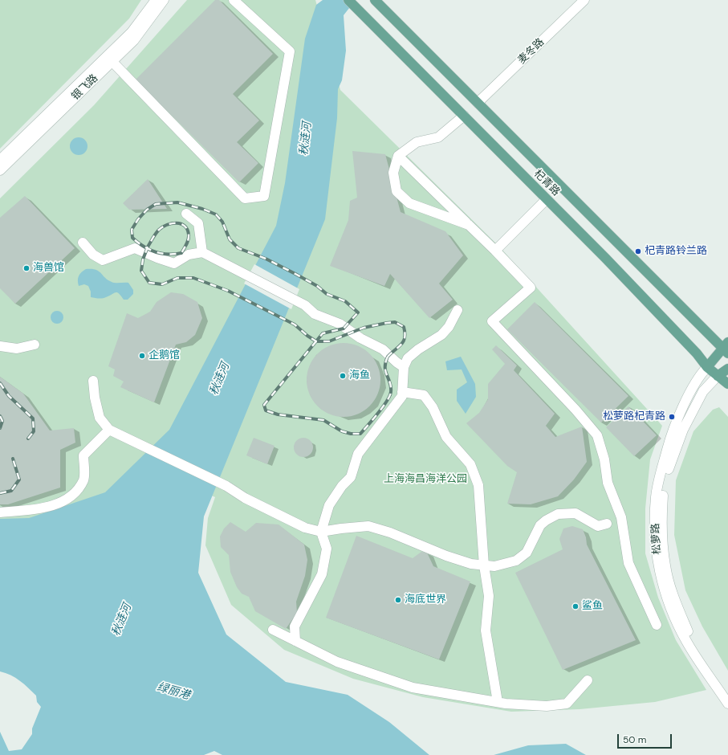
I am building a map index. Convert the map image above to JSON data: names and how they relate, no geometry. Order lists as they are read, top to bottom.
{
  "streets": {
    "main road": ["杞青路"],
    "street": ["麦冬路", "银飞路", "松萝路"]
  },
  "crossings": [
    ["麦冬路", "杞青路"],
    ["杞青路", "松萝路"]
  ],
  "water": ["秋涟河", "绿丽港"],
  "parks": ["上海海昌海洋公园"],
  "places": [
    "杞青路铃兰路",
    "海兽馆",
    "企鹅馆",
    "海鱼",
    "松萝路杞青路",
    "海底世界",
    "鲨鱼"
  ],
  "scale_bar": "50 m"
}
